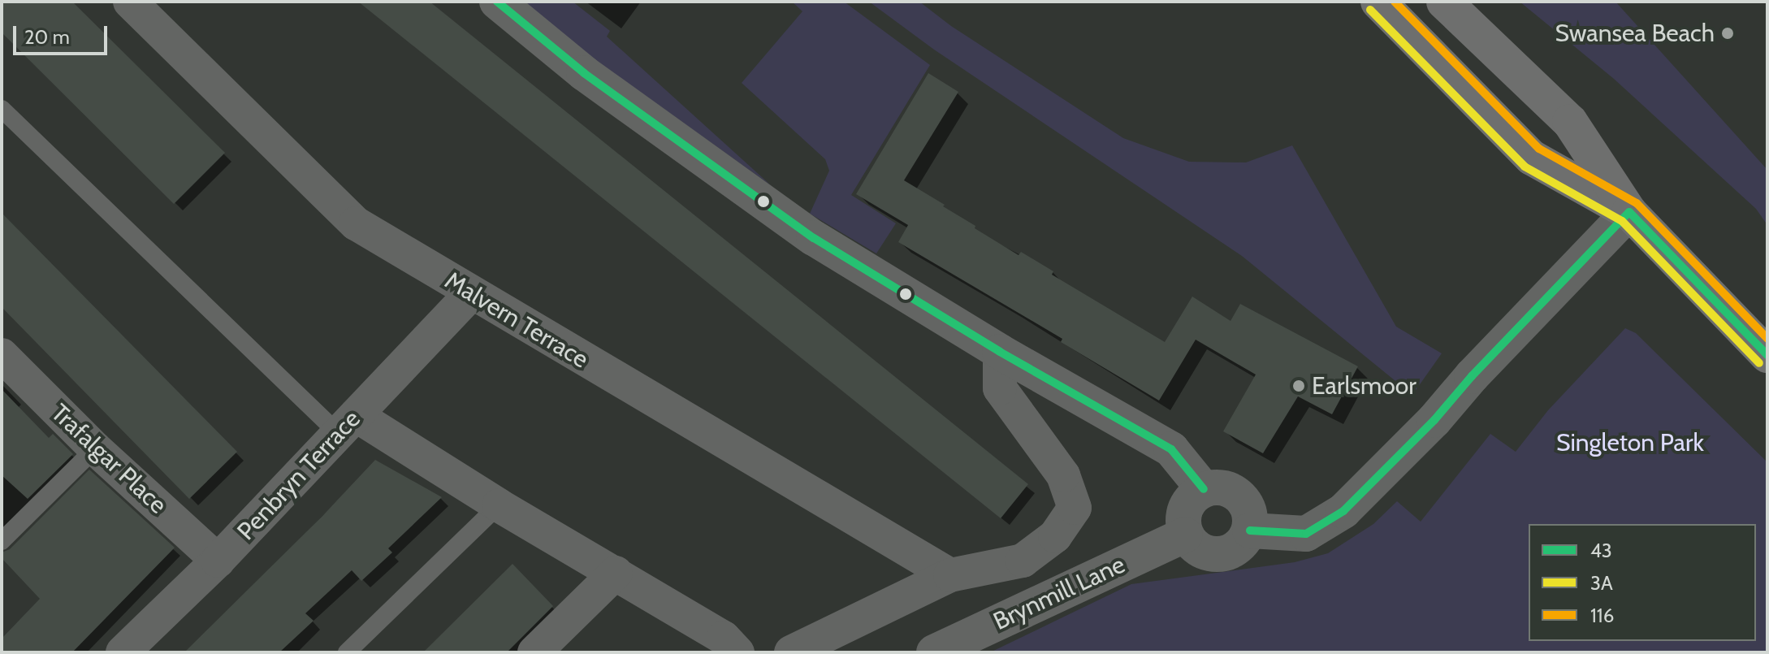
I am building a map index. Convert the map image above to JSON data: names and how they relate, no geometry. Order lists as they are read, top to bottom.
{
  "streets": {
    "street": [
      "Malvern Terrace",
      "Trafalgar Place",
      "Penbryn Terrace",
      "Brynmill Lane"
    ]
  },
  "crossings": [
    ["Malvern Terrace", "Penbryn Terrace"],
    ["Trafalgar Place", "Penbryn Terrace"]
  ],
  "parks": ["Singleton Park"],
  "places": ["Swansea Beach", "Earlsmoor"],
  "lines": ["transit line 43", "transit line 116", "transit line 3A"],
  "legend": ["43", "3A", "116"],
  "scale_bar": "20 m"
}
